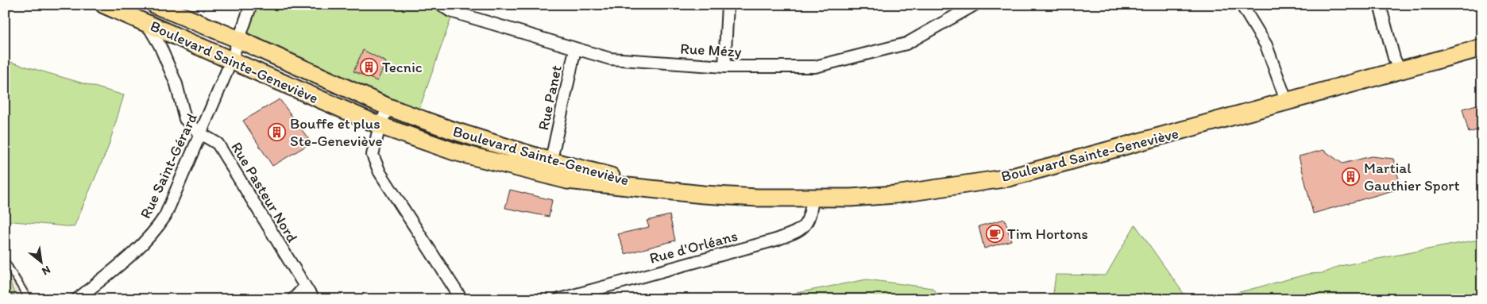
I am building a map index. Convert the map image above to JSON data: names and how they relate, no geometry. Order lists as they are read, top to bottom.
{
  "streets": {
    "main road": ["Boulevard Sainte-Geneviève"],
    "street": [
      "Rue Mézy",
      "Rue Panet",
      "Rue Saint-Gérard",
      "Rue Pasteur Nord",
      "Rue d'Orléans"
    ]
  },
  "crossings": [
    ["Rue Mézy", "Rue Panet"],
    ["Boulevard Sainte-Geneviève", "Rue Saint-Gérard"],
    ["Boulevard Sainte-Geneviève", "Rue Pasteur Nord"],
    ["Boulevard Sainte-Geneviève", "Rue d'Orléans"],
    ["Rue Saint-Gérard", "Rue Pasteur Nord"]
  ],
  "places": {
    "building": ["Tecnic", "Bouffe et plus Ste-Geneviève", "Martial Gauthier Sport"],
    "cafe": ["Tim Hortons"]
  },
  "north": "bottom right"
}
